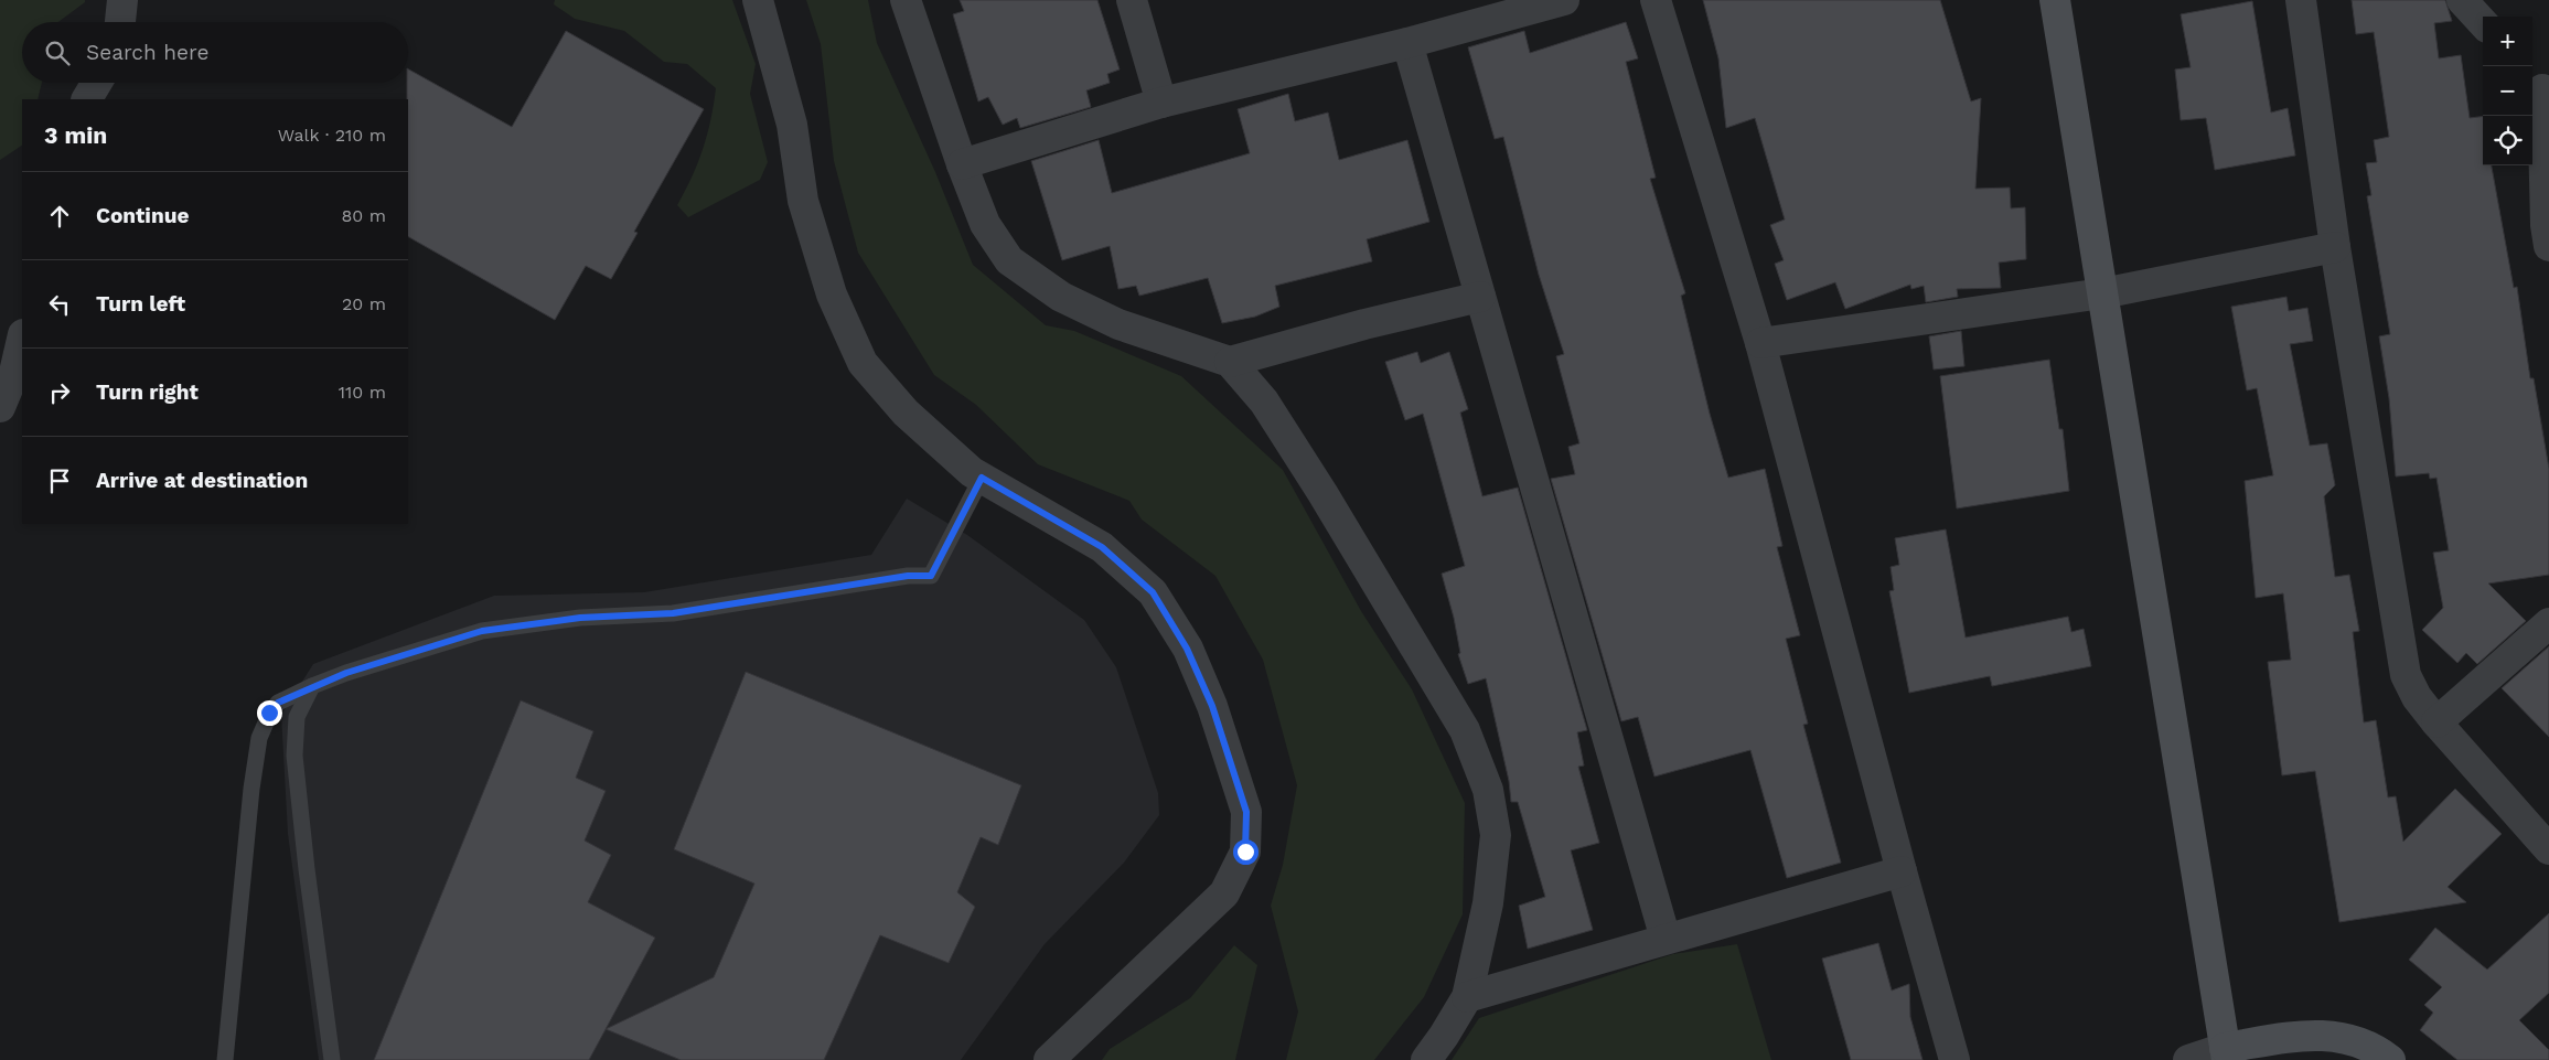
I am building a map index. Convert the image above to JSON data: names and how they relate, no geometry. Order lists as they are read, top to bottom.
{
  "page": {
    "map_buttons": ["+", "−"],
    "search": "Search here",
    "heading": ["3 min", "Walk · 210 m"],
    "list": [
      ["Continue", "80 m"],
      ["Turn left", "20 m"],
      ["Turn right", "110 m"],
      "Arrive at destination"
    ]
  }
}
